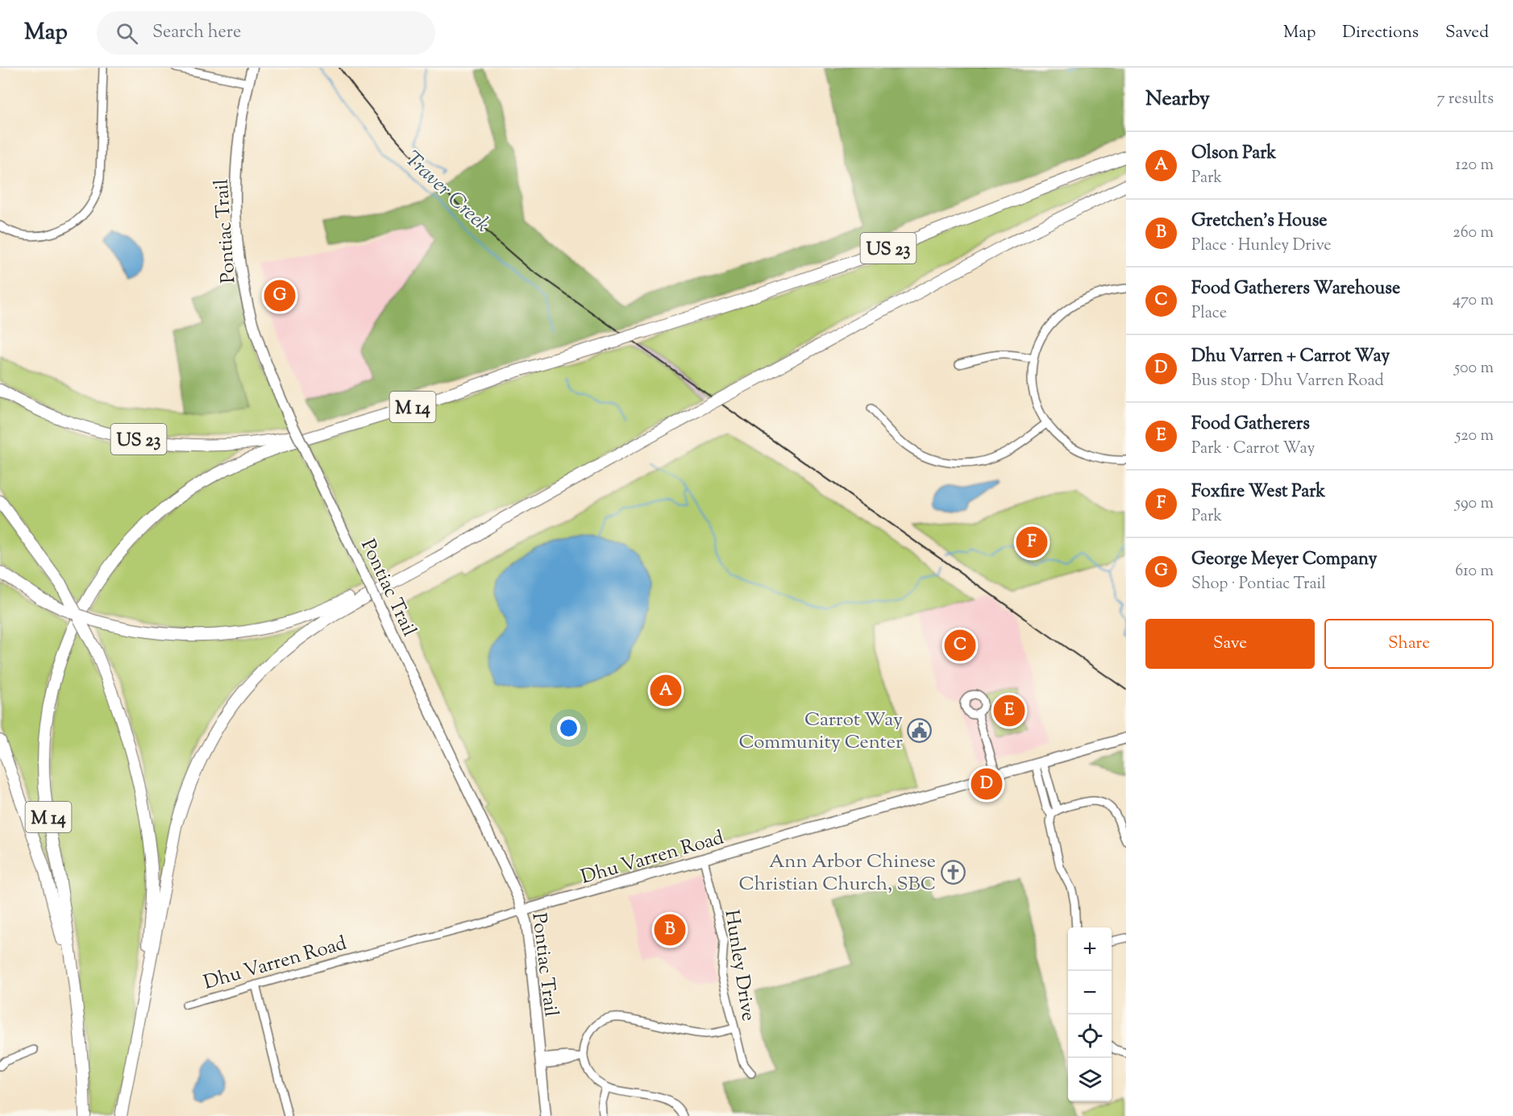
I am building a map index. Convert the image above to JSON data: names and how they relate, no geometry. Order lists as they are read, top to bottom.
{
  "streets": {
    "highway": ["US 23", "M 14"],
    "main road": ["Pontiac Trail", "Dhu Varren Road"],
    "street": ["Hunley Drive"]
  },
  "crossings": [
    ["Pontiac Trail", "Dhu Varren Road"],
    ["US 23", "M 14"],
    ["Dhu Varren Road", "Hunley Drive"]
  ],
  "water": ["Traver Creek"],
  "places": {
    "public building": ["Carrot Way Community Center"],
    "church": ["Ann Arbor Chinese Christian Church, SBC"]
  },
  "page": {
    "header": "Map",
    "search": "Search here",
    "nav": ["Map", "Directions", "Saved"],
    "heading": ["Nearby", "7 results"],
    "list": [
      {
        "mark": "A",
        "name": "Olson Park",
        "note": "Park",
        "value": "120 m"
      },
      {
        "mark": "B",
        "name": "Gretchen's House",
        "note": "Place · Hunley Drive",
        "value": "260 m"
      },
      {
        "mark": "C",
        "name": "Food Gatherers Warehouse",
        "note": "Place",
        "value": "470 m"
      },
      {
        "mark": "D",
        "name": "Dhu Varren + Carrot Way",
        "note": "Bus stop · Dhu Varren Road",
        "value": "500 m"
      },
      {
        "mark": "E",
        "name": "Food Gatherers",
        "note": "Park · Carrot Way",
        "value": "520 m"
      },
      {
        "mark": "F",
        "name": "Foxfire West Park",
        "note": "Park",
        "value": "590 m"
      },
      {
        "mark": "G",
        "name": "George Meyer Company",
        "note": "Shop · Pontiac Trail",
        "value": "610 m"
      }
    ],
    "pins": [
      "G",
      "F",
      "C",
      "A",
      "E",
      "D",
      "B"
    ],
    "buttons": ["Save", "Share"],
    "map_buttons": ["+", "−"]
  }
}
